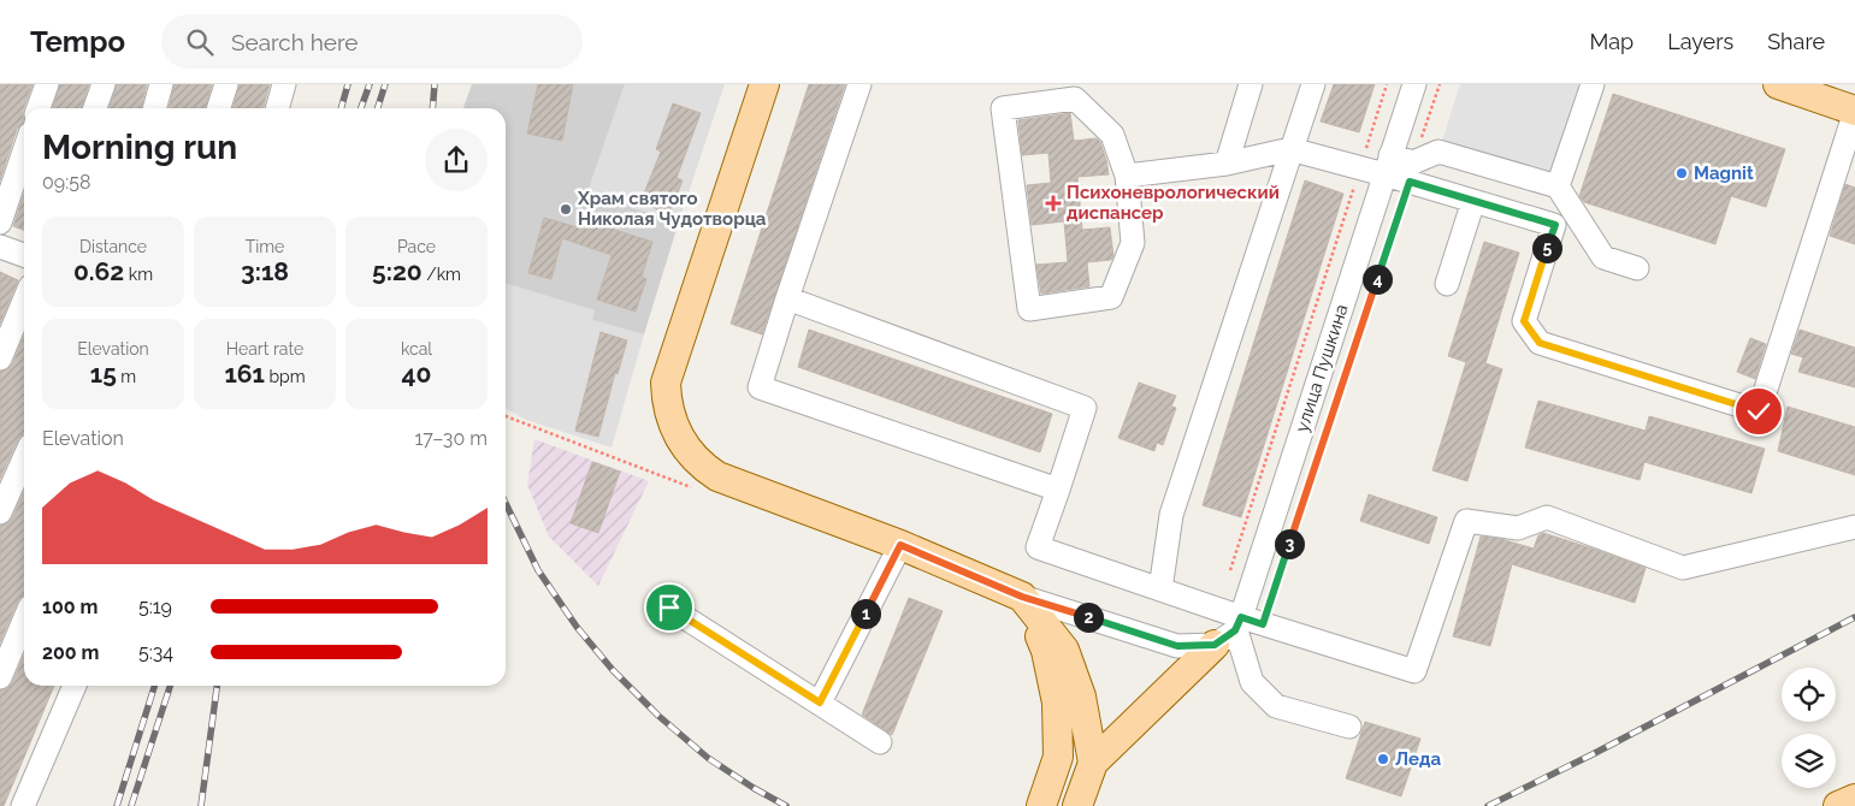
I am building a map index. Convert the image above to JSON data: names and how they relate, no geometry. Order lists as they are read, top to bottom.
{
  "streets": {
    "street": ["улица Пушкина"]
  },
  "places": {
    "other": ["Magnit", "Храм святого Николая Чудотворца", "Леда"],
    "health": ["Психоневрологический диспансер"]
  },
  "page": {
    "header": "Tempo",
    "search": "Search here",
    "nav": ["Map", "Layers", "Share"],
    "heading": ["Morning run", "09:58"],
    "stats": [
      ["Distance", "0.62 km"],
      ["Time", "3:18"],
      ["Pace", "5:20 /km"],
      ["Elevation", "15 m"],
      ["Heart rate", "161 bpm"],
      ["kcal", "40"]
    ],
    "pins": [
      "5",
      "4",
      "3",
      "1",
      "2"
    ],
    "chart": ["Elevation", "17–30 m"],
    "list": [
      {
        "name": "100 m",
        "note": "5:19"
      },
      {
        "name": "200 m",
        "note": "5:34"
      }
    ]
  }
}
